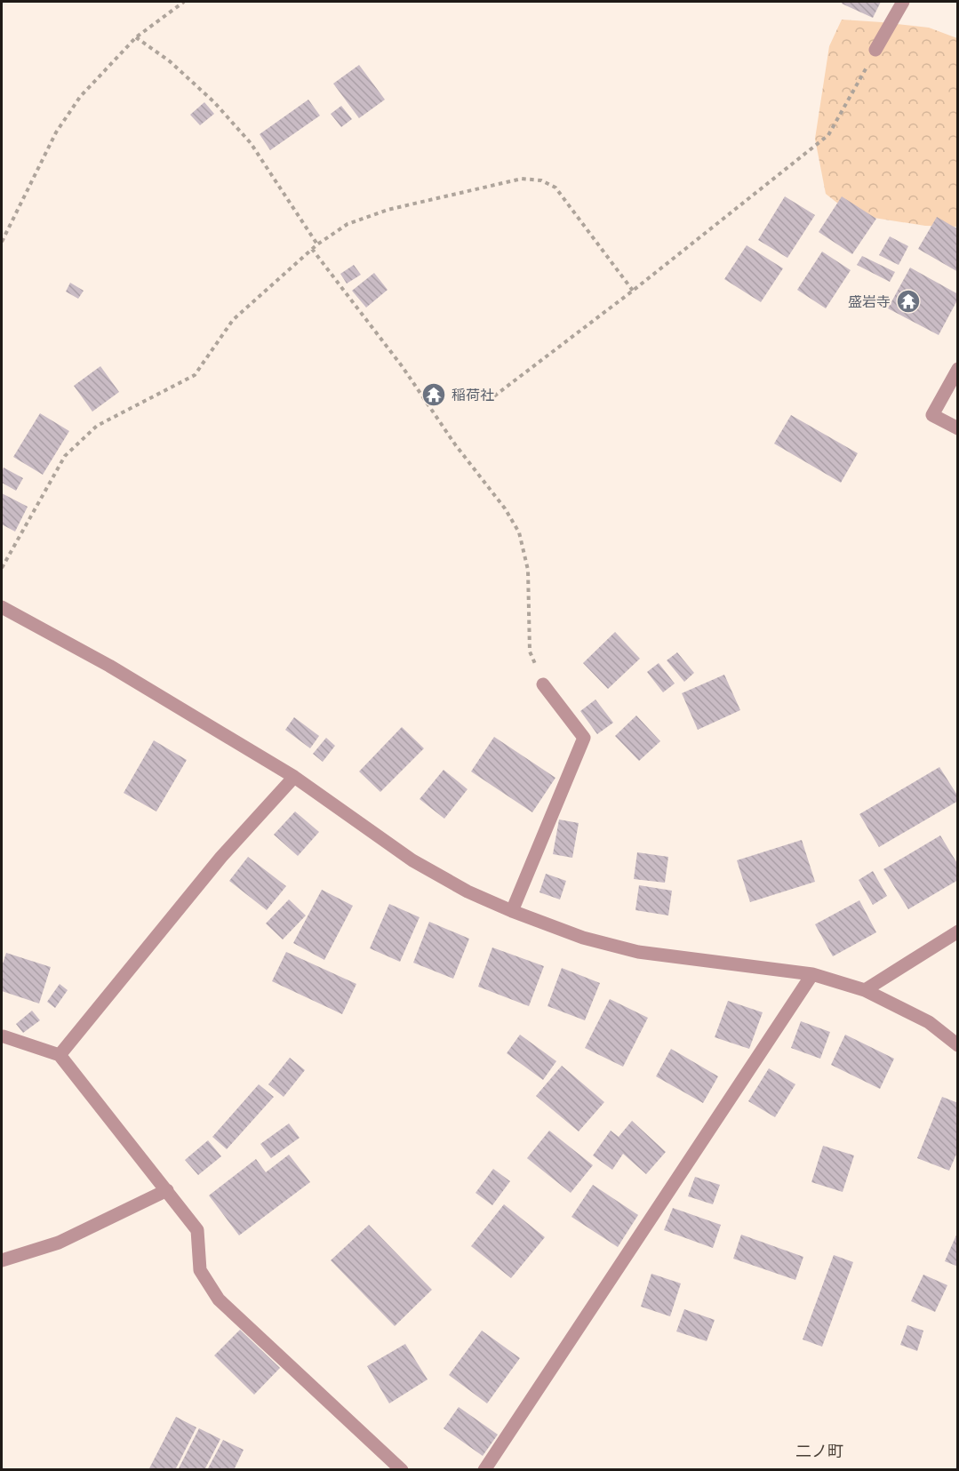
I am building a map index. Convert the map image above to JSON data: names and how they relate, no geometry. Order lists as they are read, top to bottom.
{
  "districts": ["二ノ町"],
  "places": {
    "temple": ["盛岩寺", "稲荷社"]
  }
}
